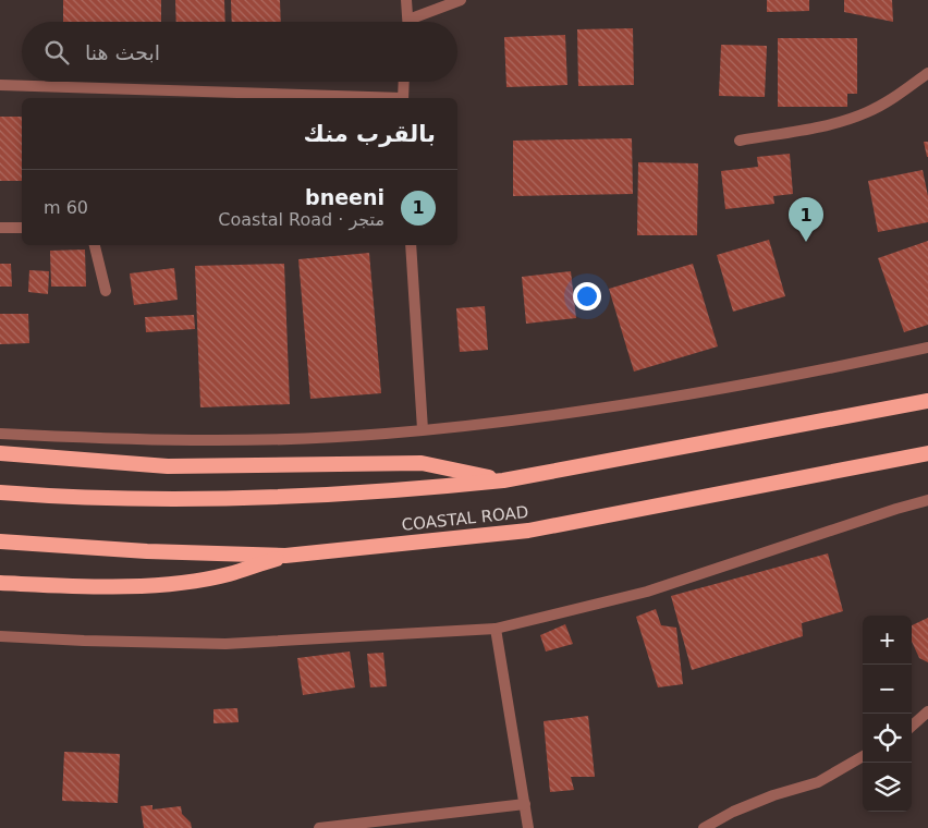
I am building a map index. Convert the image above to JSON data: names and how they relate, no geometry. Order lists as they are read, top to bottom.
{
  "streets": {
    "highway": ["COASTAL ROAD"]
  },
  "page": {
    "search": "ابحث هنا",
    "heading": "بالقرب منك",
    "list": [
      {
        "mark": "1",
        "name": "bneeni",
        "note": "متجر · Coastal Road",
        "value": "60 m"
      }
    ],
    "pins": "1",
    "map_buttons": ["+", "−"]
  }
}
